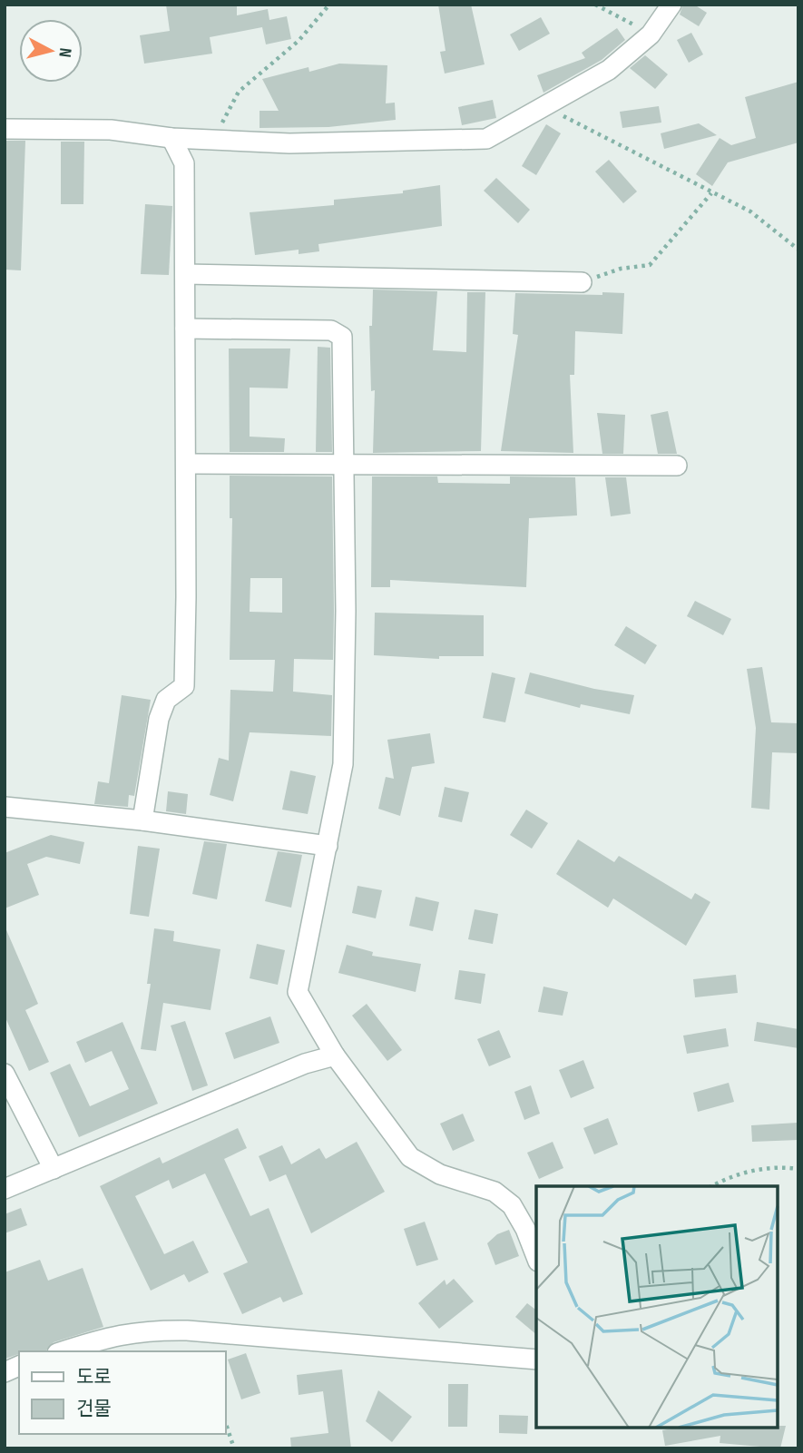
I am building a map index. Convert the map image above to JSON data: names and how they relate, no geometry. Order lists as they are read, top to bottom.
{
  "legend": ["도로", "건물"],
  "north": "right"
}
